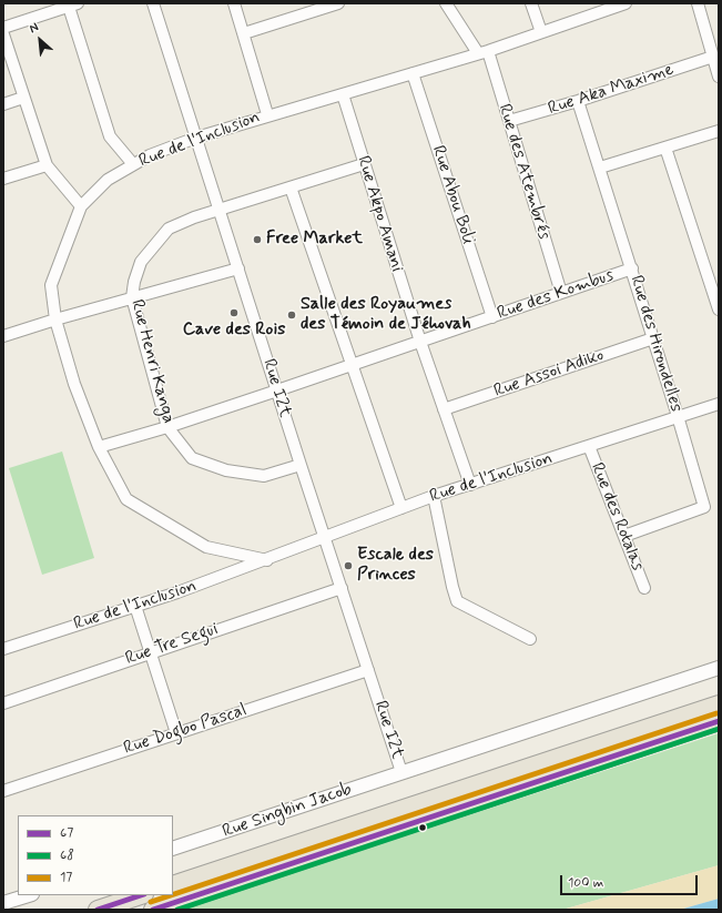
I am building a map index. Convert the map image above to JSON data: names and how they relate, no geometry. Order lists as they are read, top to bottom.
{
  "streets": {
    "street": [
      "Rue Aka Maxime",
      "Rue de l'Inclusion",
      "Rue des Atembrés",
      "Rue Abou Boli",
      "Rue Akpo Amani",
      "Rue des Kombus",
      "Rue des Hirondelles",
      "Rue Henri Kanga",
      "Rue Assoi Adiko",
      "Rue I2t",
      "Rue des Rotalas",
      "Rue Tre Segui",
      "Rue Dogbo Pascal",
      "Rue Singbin Jacob"
    ]
  },
  "crossings": [
    ["Rue Aka Maxime", "Rue des Atembrés"],
    ["Rue Aka Maxime", "Rue des Hirondelles"],
    ["Rue de l'Inclusion", "Rue des Atembrés"],
    ["Rue de l'Inclusion", "Rue Abou Boli"],
    ["Rue de l'Inclusion", "Rue Akpo Amani"],
    ["Rue de l'Inclusion", "Rue des Kombus"],
    ["Rue de l'Inclusion", "Rue des Hirondelles"],
    ["Rue de l'Inclusion", "Rue I2t"],
    ["Rue de l'Inclusion", "Rue des Rotalas"],
    ["Rue des Atembrés", "Rue des Kombus"],
    ["Rue Abou Boli", "Rue des Kombus"],
    ["Rue Akpo Amani", "Rue des Kombus"],
    ["Rue Akpo Amani", "Rue Henri Kanga"],
    ["Rue Akpo Amani", "Rue Assoi Adiko"],
    ["Rue des Kombus", "Rue des Hirondelles"],
    ["Rue des Kombus", "Rue Henri Kanga"],
    ["Rue des Kombus", "Rue I2t"],
    ["Rue des Hirondelles", "Rue Assoi Adiko"],
    ["Rue des Hirondelles", "Rue des Rotalas"],
    ["Rue Henri Kanga", "Rue I2t"],
    ["Rue I2t", "Rue Tre Segui"],
    ["Rue I2t", "Rue Dogbo Pascal"],
    ["Rue I2t", "Rue Singbin Jacob"]
  ],
  "places": [
    "Free Market",
    "Cave des Rois",
    "Salle des Royaumes des Témoin de Jéhovah",
    "Escale des Princes"
  ],
  "lines": ["transit line 17", "transit line 67", "transit line 68"],
  "legend": ["67", "68", "17"],
  "scale_bar": "100 m",
  "north": "top left"
}
